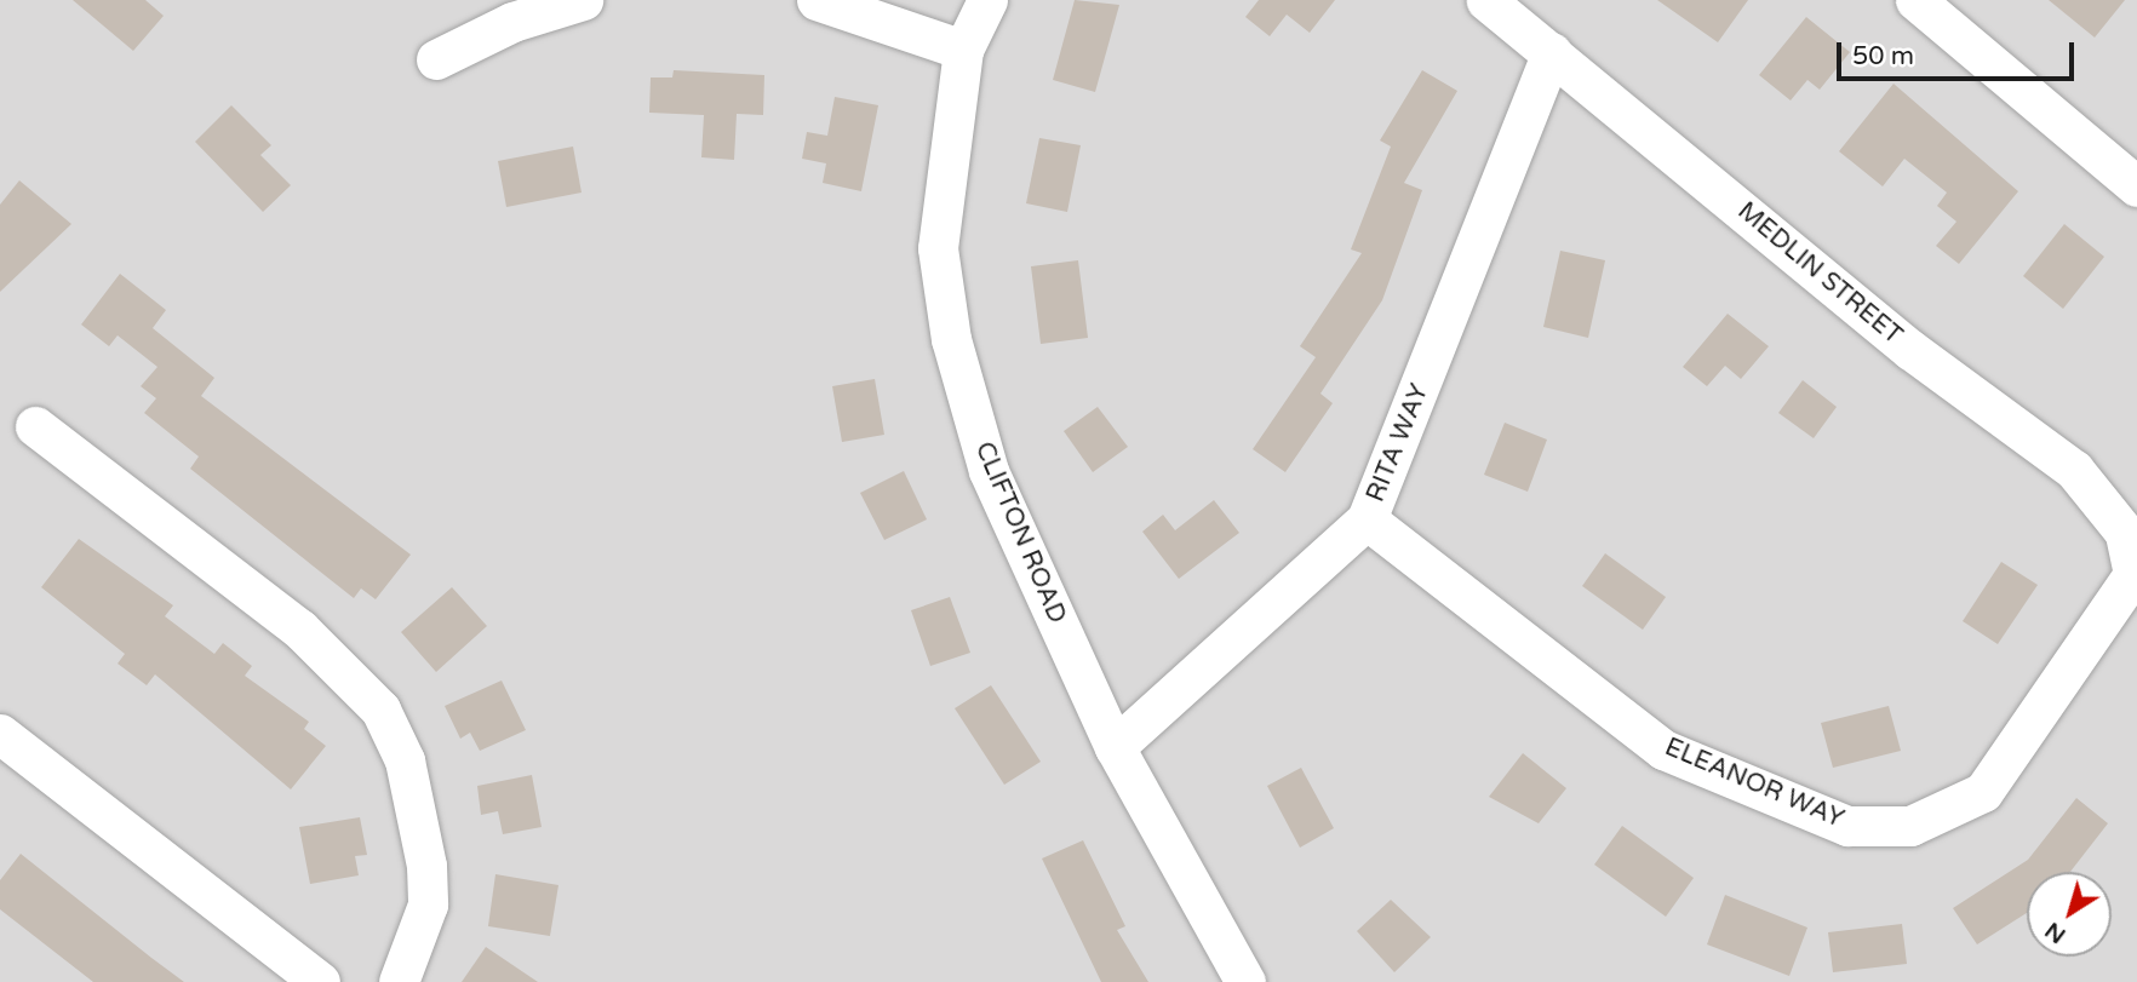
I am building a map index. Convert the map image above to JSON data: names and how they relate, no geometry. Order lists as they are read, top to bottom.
{
  "streets": {
    "street": [
      "MEDLIN STREET",
      "RITA WAY",
      "CLIFTON ROAD",
      "ELEANOR WAY"
    ]
  },
  "crossings": [
    ["MEDLIN STREET", "RITA WAY"],
    ["MEDLIN STREET", "ELEANOR WAY"],
    ["RITA WAY", "CLIFTON ROAD"],
    ["RITA WAY", "ELEANOR WAY"]
  ],
  "scale_bar": "50 m",
  "north": "bottom left"
}
